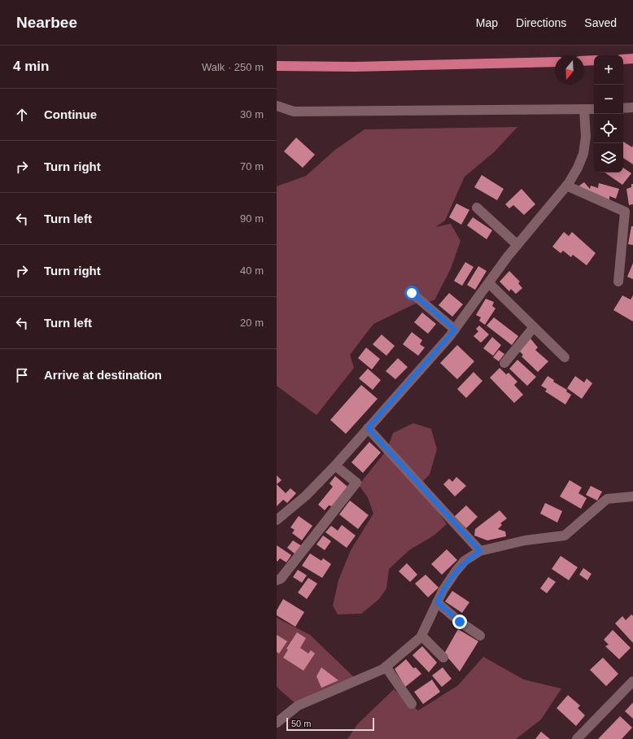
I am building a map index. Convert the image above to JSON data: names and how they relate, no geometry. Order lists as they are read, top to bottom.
{
  "scale_bar": "50 m",
  "north": "bottom",
  "page": {
    "header": "Nearbee",
    "nav": ["Map", "Directions", "Saved"],
    "heading": ["4 min", "Walk · 250 m"],
    "map_buttons": ["+", "−"],
    "list": [
      ["Continue", "30 m"],
      ["Turn right", "70 m"],
      ["Turn left", "90 m"],
      ["Turn right", "40 m"],
      ["Turn left", "20 m"],
      "Arrive at destination"
    ],
    "scale": "50 m"
  }
}
